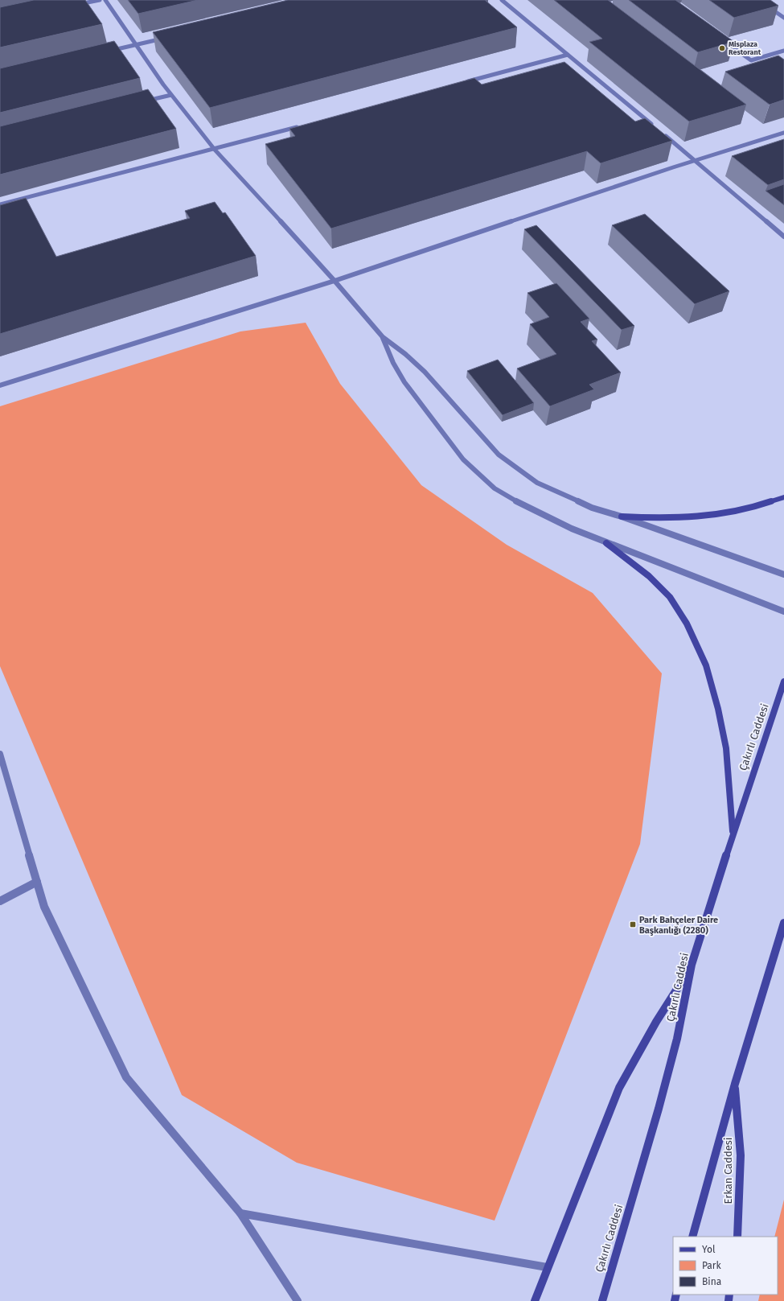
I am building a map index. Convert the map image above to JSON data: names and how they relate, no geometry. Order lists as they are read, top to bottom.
{
  "streets": {
    "main road": ["Çakırlı Caddesi", "Erkan Caddesi"]
  },
  "places": {
    "other": ["Misplaza Restorant"],
    "transit": ["Park Bahçeler Dai̇re Başkanlığı (2280)"]
  },
  "legend": ["Yol", "Park", "Bina"]
}
